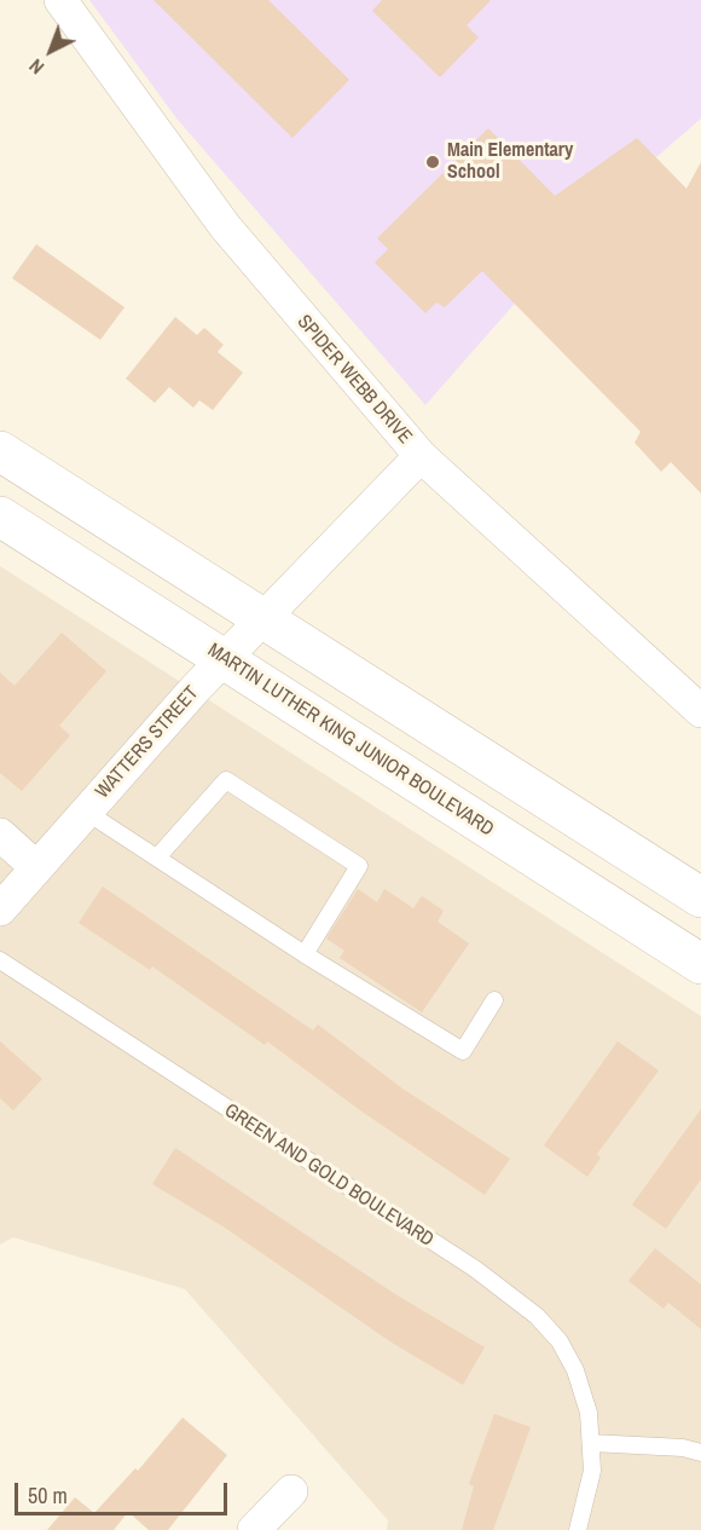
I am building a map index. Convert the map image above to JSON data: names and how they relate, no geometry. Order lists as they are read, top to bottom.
{
  "streets": {
    "main road": ["MARTIN LUTHER KING JUNIOR BOULEVARD"],
    "street": ["SPIDER WEBB DRIVE", "WATTERS STREET"],
    "lane": ["GREEN AND GOLD BOULEVARD"]
  },
  "crossings": [
    ["SPIDER WEBB DRIVE", "WATTERS STREET"],
    ["MARTIN LUTHER KING JUNIOR BOULEVARD", "WATTERS STREET"]
  ],
  "places": ["Main Elementary School"],
  "scale_bar": "50 m",
  "north": "bottom left"
}
